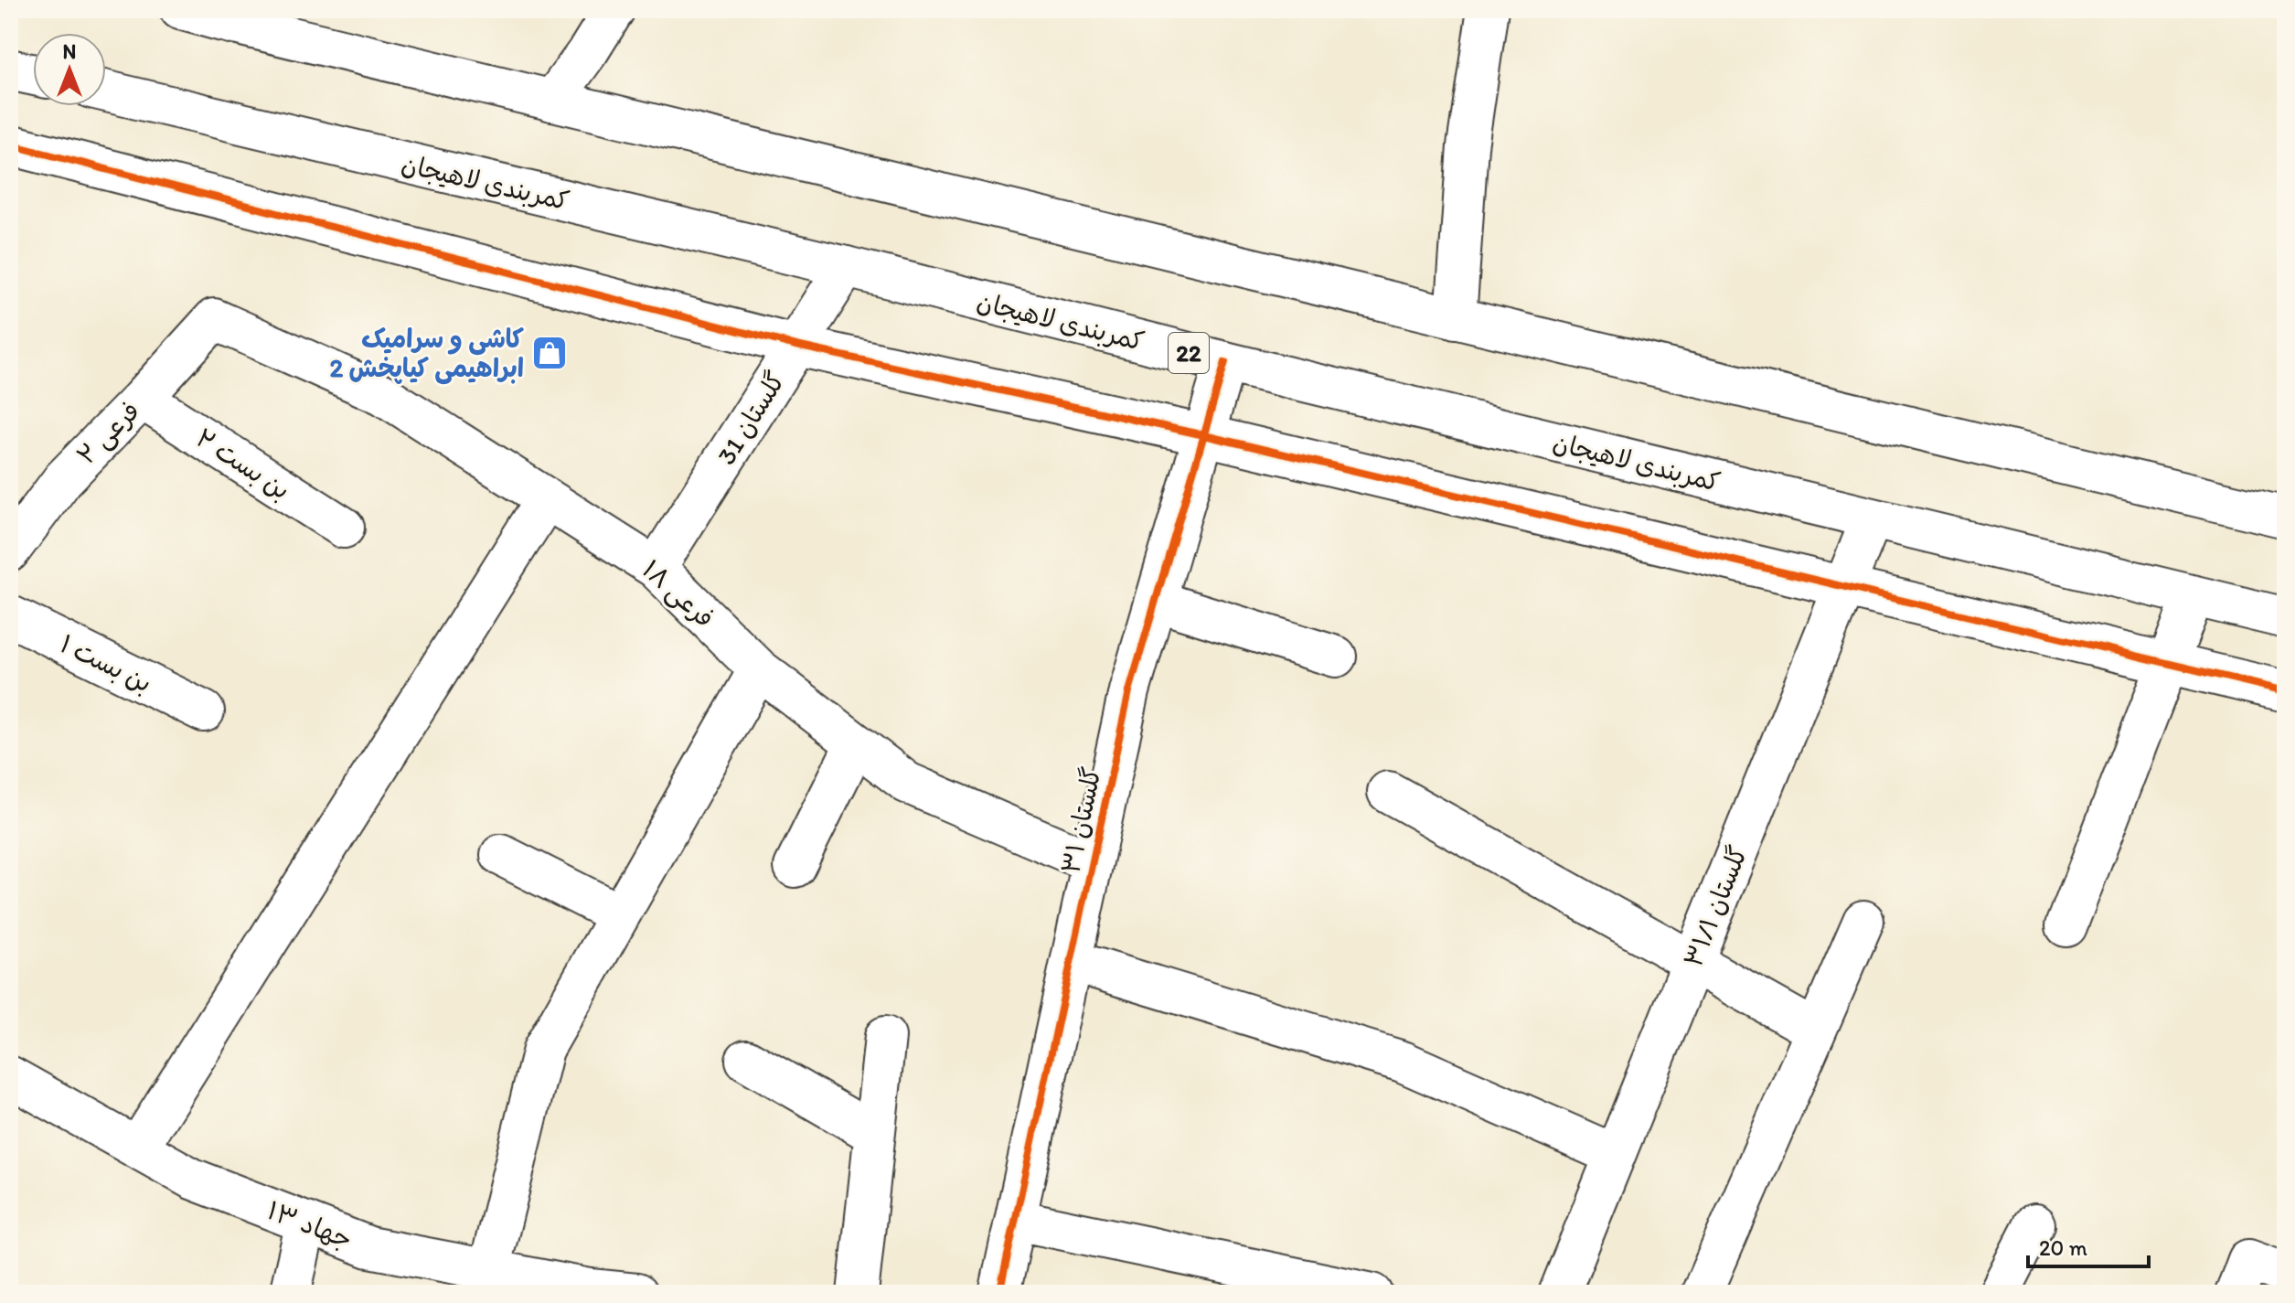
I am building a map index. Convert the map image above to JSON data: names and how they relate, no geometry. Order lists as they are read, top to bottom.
{
  "streets": {
    "main road": [
      "کمربندی لاهیجان",
      "22",
      "گلستان 31",
      "فرعی ۲",
      "بن بست ۲",
      "فرعی ۱۸",
      "بن بست ۱",
      "گلستان ۳۱",
      "گلستان ۳۱/۱",
      "جهاد ۱۳"
    ]
  },
  "crossings": [
    ["کمربندی لاهیجان", "گلستان 31"],
    ["کمربندی لاهیجان", "گلستان ۳۱"],
    ["کمربندی لاهیجان", "گلستان ۳۱/۱"],
    ["گلستان 31", "فرعی ۱۸"],
    ["فرعی ۲", "بن بست ۲"],
    ["فرعی ۲", "فرعی ۱۸"],
    ["فرعی ۱۸", "گلستان ۳۱"]
  ],
  "places": {
    "shop": ["کاشی و سرامیک ابراهيمی کیاپخش 2"]
  },
  "scale_bar": "20 m",
  "north": "top"
}
